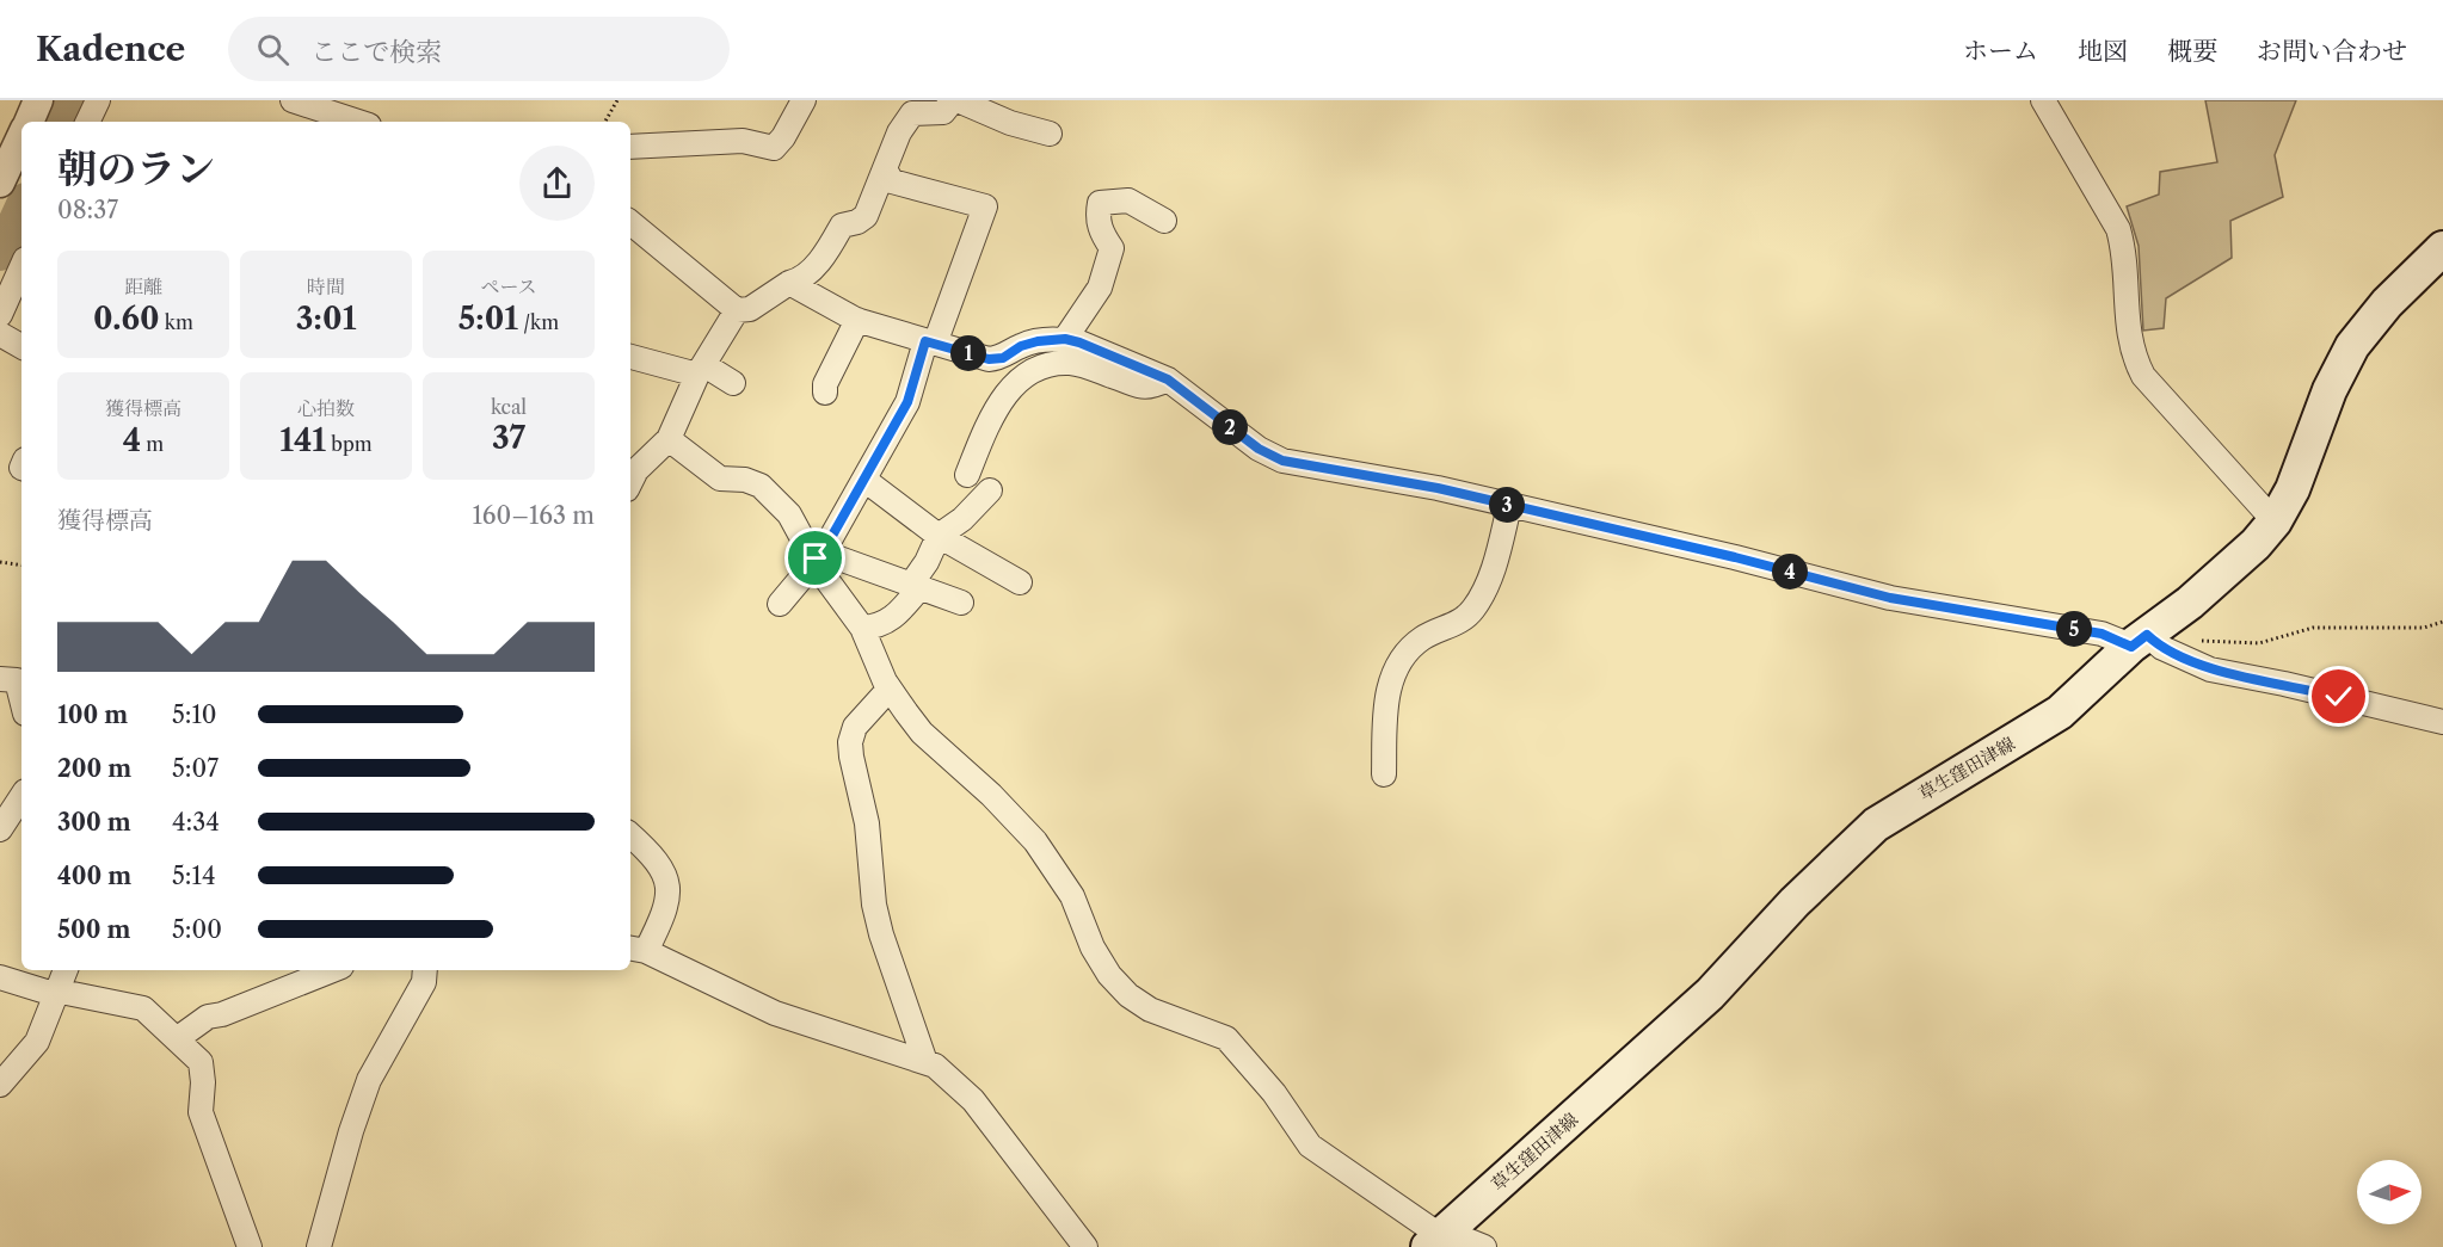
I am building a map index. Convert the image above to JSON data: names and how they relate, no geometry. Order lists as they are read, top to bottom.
{
  "streets": {
    "main road": ["草生窪田津線"]
  },
  "north": "right",
  "page": {
    "header": "Kadence",
    "search": "ここで検索",
    "nav": [
      "ホーム",
      "地図",
      "概要",
      "お問い合わせ"
    ],
    "heading": ["朝のラン", "08:37"],
    "stats": [
      ["距離", "0.60 km"],
      ["時間", "3:01"],
      ["ペース", "5:01 /km"],
      ["獲得標高", "4 m"],
      ["心拍数", "141 bpm"],
      ["kcal", "37"]
    ],
    "pins": [
      "1",
      "2",
      "3",
      "4",
      "5"
    ],
    "chart": ["獲得標高", "160–163 m"],
    "list": [
      {
        "name": "100 m",
        "note": "5:10"
      },
      {
        "name": "200 m",
        "note": "5:07"
      },
      {
        "name": "300 m",
        "note": "4:34"
      },
      {
        "name": "400 m",
        "note": "5:14"
      },
      {
        "name": "500 m",
        "note": "5:00"
      }
    ]
  }
}
